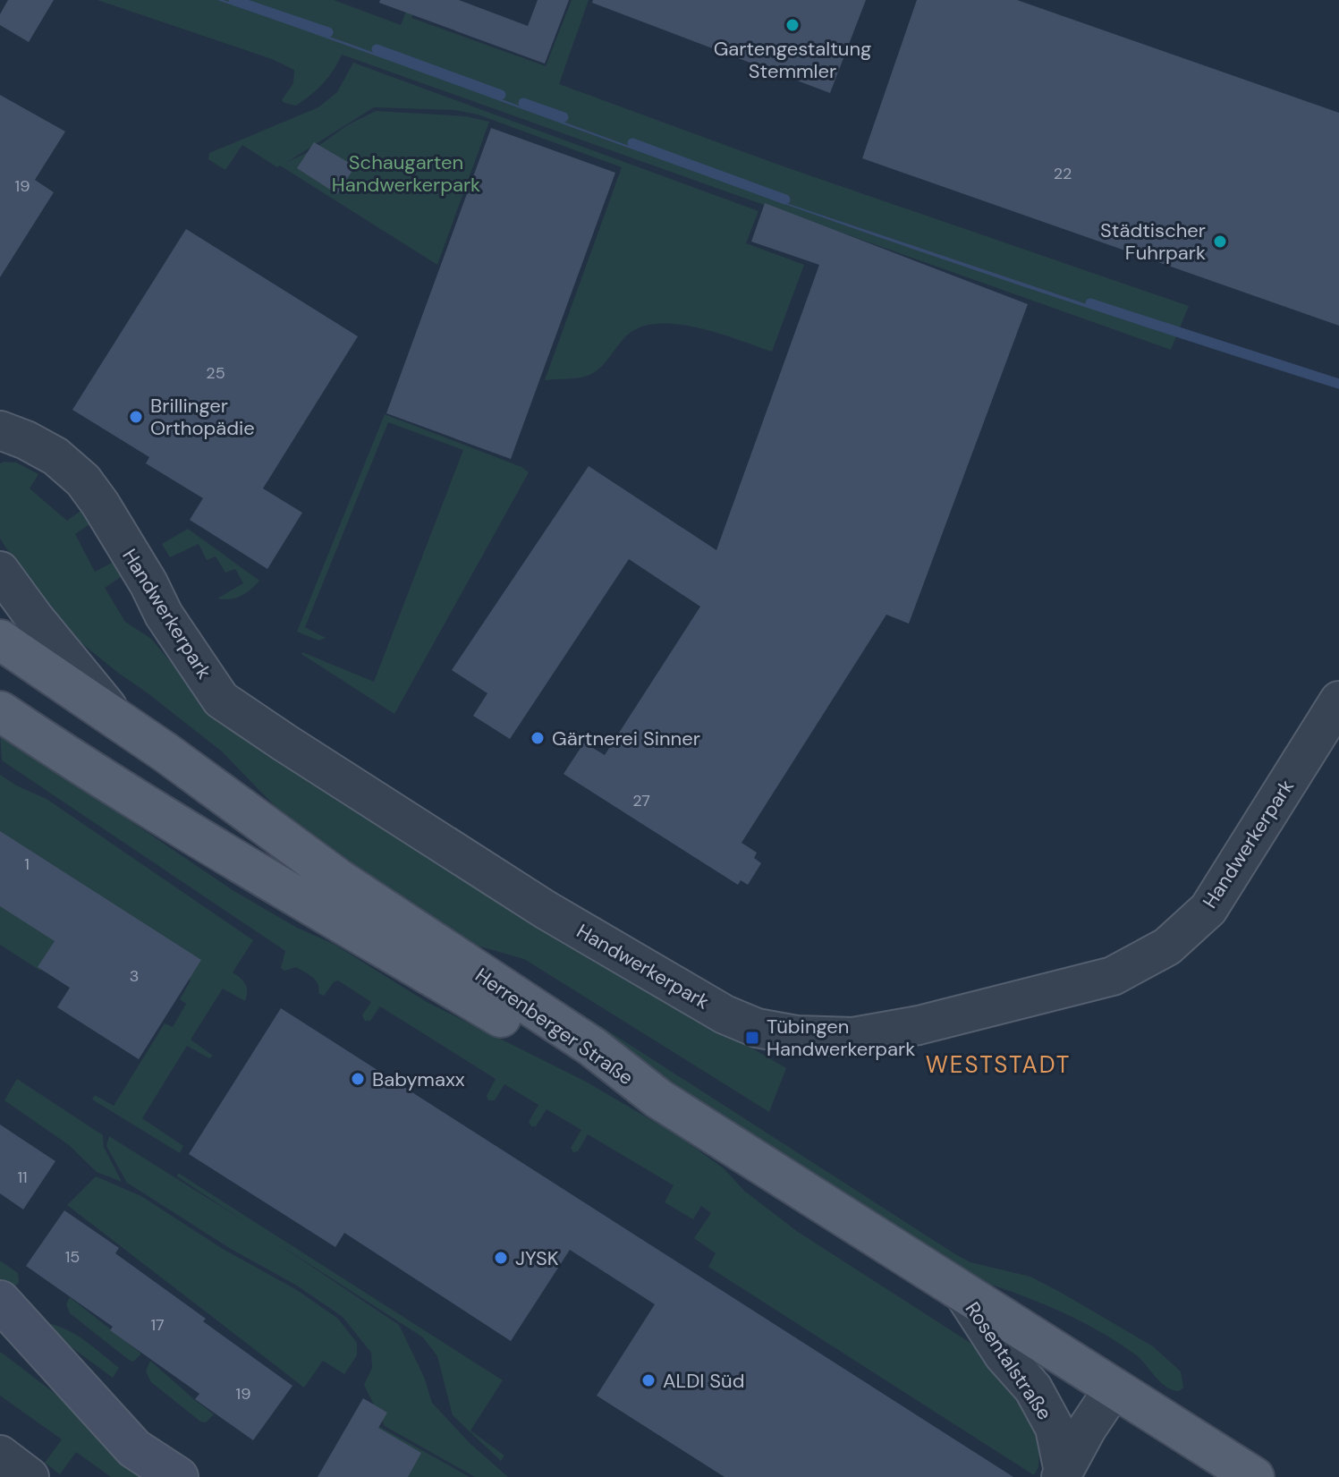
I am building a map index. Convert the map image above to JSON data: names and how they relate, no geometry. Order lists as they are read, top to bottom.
{
  "streets": {
    "main road": ["Herrenberger Straße"],
    "street": ["Handwerkerpark", "Rosentalstraße"]
  },
  "districts": ["WESTSTADT"],
  "parks": ["Schaugarten Handwerkerpark"],
  "places": {
    "other": [
      "Gartengestaltung Stemmler",
      "Städtischer Fuhrpark",
      "Brillinger Orthopädie",
      "Gärtnerei Sinner",
      "Babymaxx",
      "JYSK",
      "ALDI Süd"
    ],
    "transit": ["Tübingen Handwerkerpark"]
  },
  "house_numbers": [
    "22",
    "19",
    "25",
    "27",
    "1",
    "3",
    "11",
    "15",
    "17",
    "19"
  ]
}
